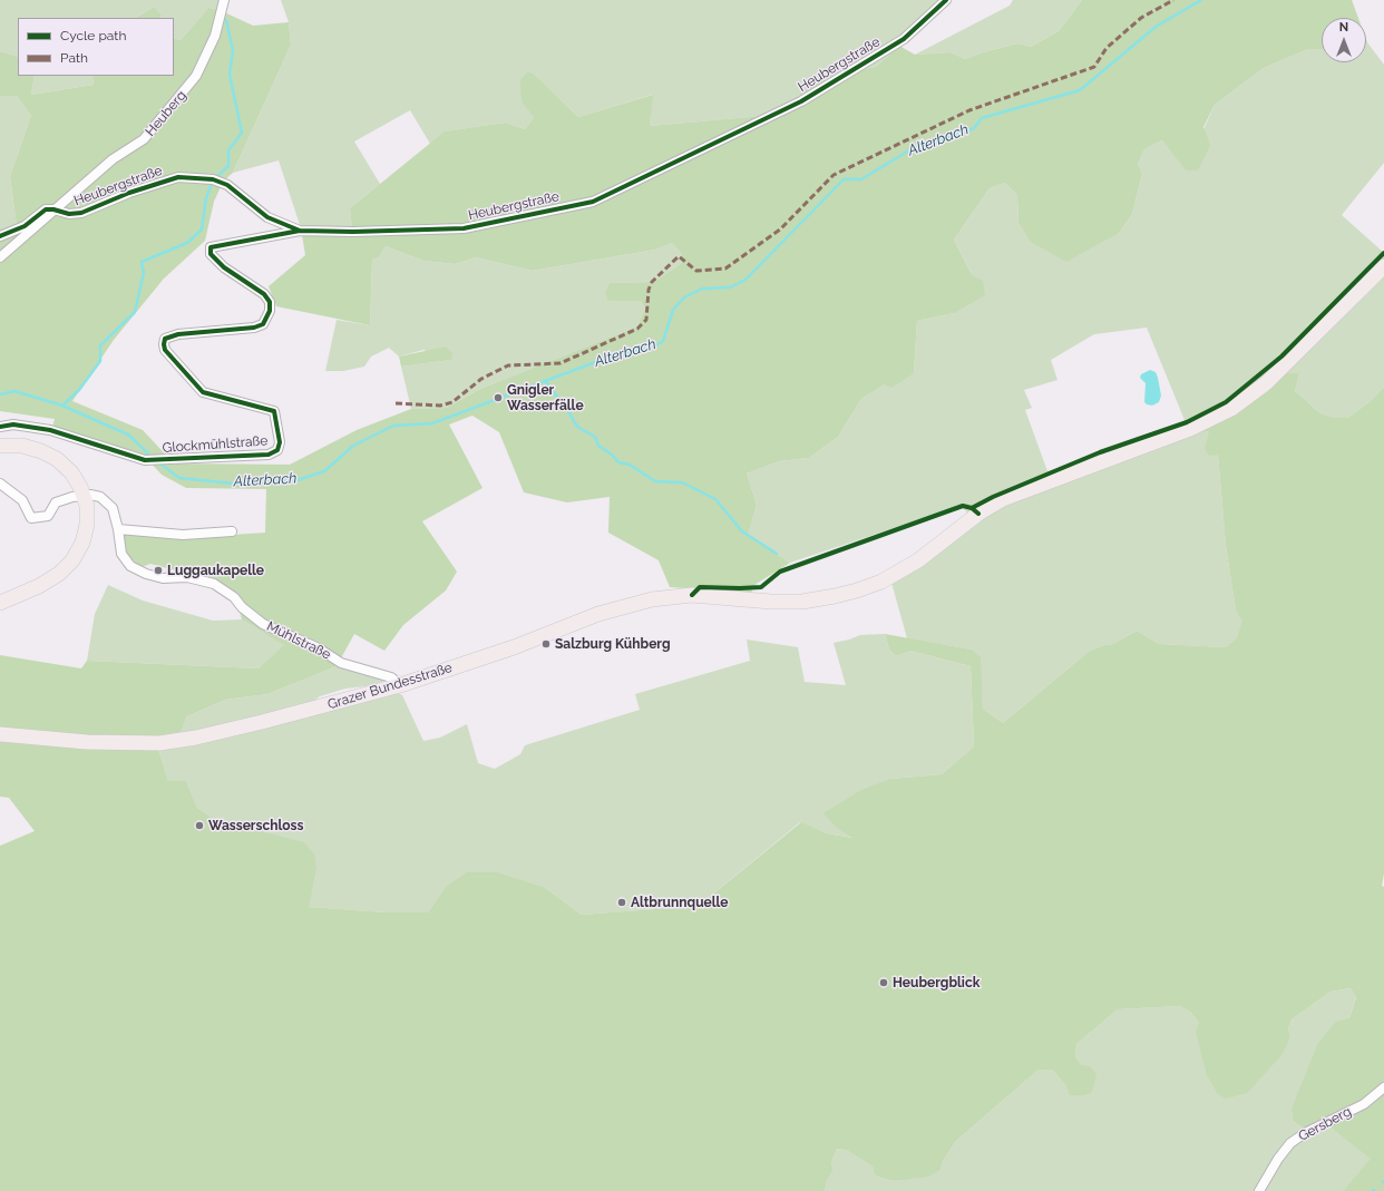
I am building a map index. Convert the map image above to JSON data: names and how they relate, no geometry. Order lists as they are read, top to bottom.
{
  "streets": {
    "main road": ["Grazer Bundesstraße"],
    "street": [
      "Heubergstraße",
      "Heuberg",
      "Glockmühlstraße",
      "Mühlstraße",
      "Gersberg"
    ]
  },
  "crossings": [
    ["Heubergstraße", "Heuberg"],
    ["Heubergstraße", "Glockmühlstraße"],
    ["Mühlstraße", "Grazer Bundesstraße"]
  ],
  "water": ["Alterbach"],
  "places": [
    "Gnigler Wasserfälle",
    "Luggaukapelle",
    "Salzburg Kühberg",
    "Wasserschloss",
    "Altbrunnquelle",
    "Heubergblick"
  ],
  "legend": ["Cycle path", "Path"],
  "north": "top"
}
